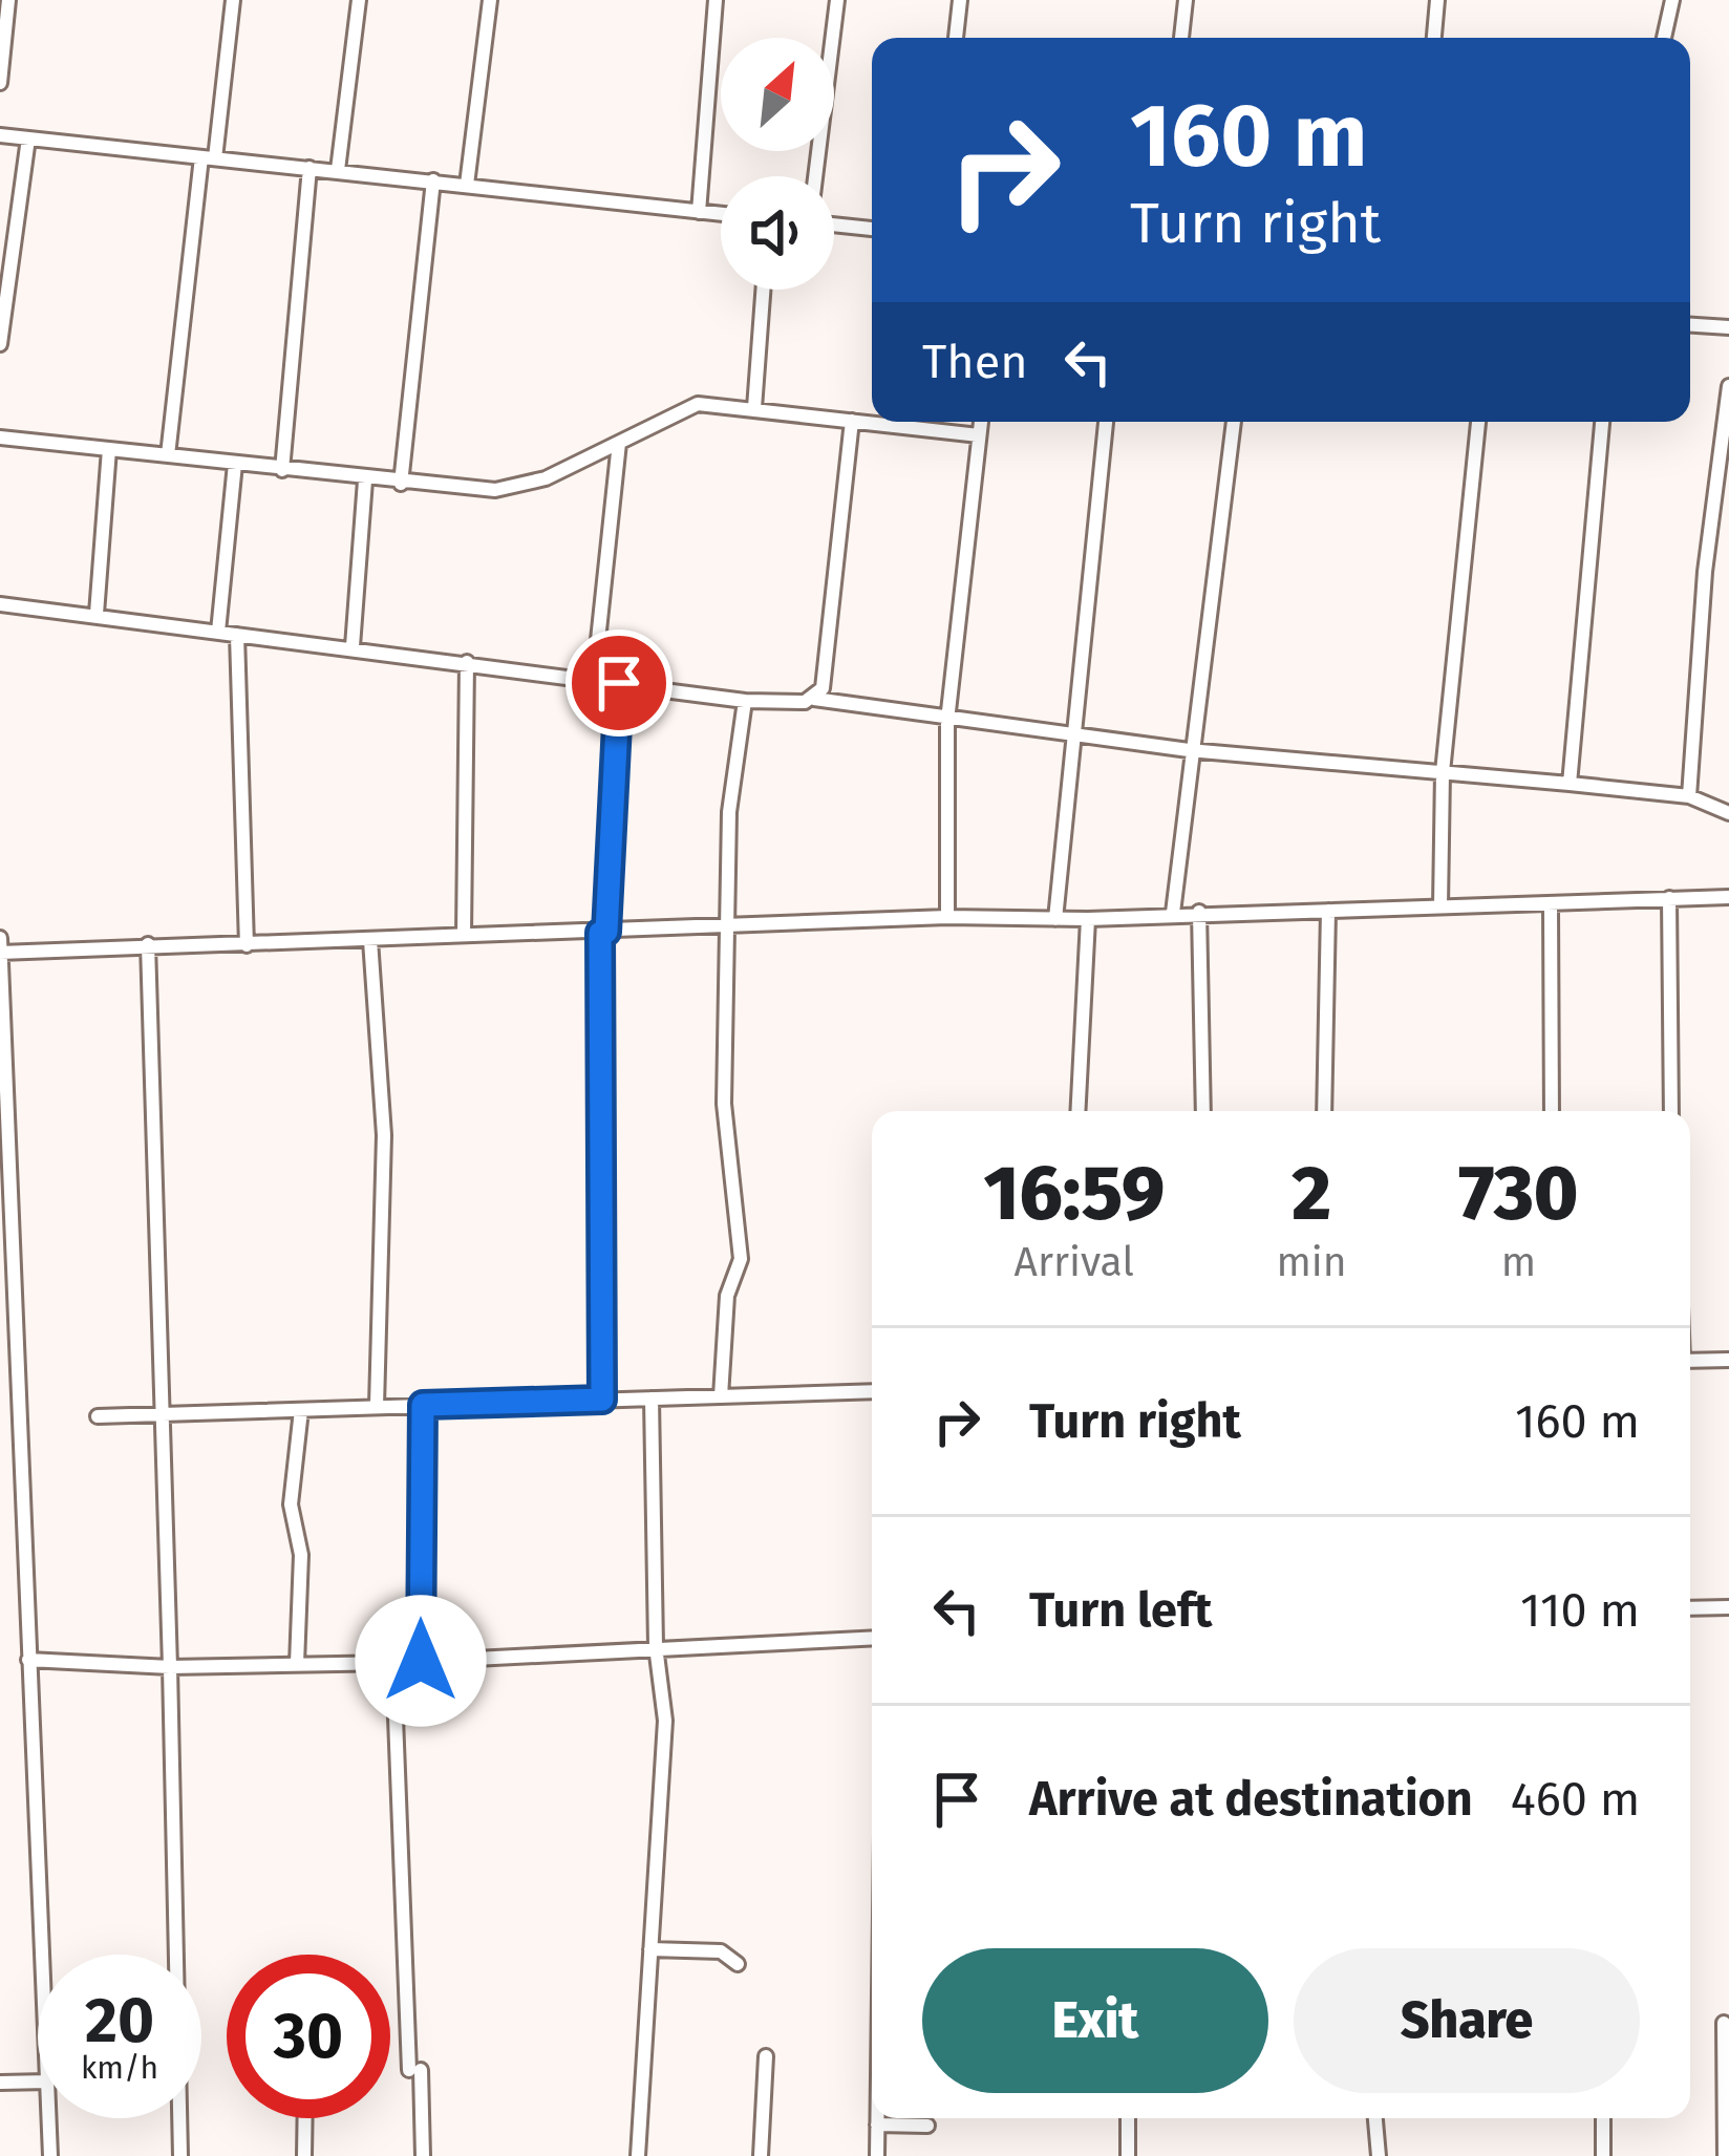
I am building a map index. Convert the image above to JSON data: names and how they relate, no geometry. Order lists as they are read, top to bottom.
{
  "north": "top right",
  "page": {
    "turn": ["160 m", "Turn right"],
    "then": "Then",
    "eta": [
      "16:59",
      "Arrival",
      "2",
      "min",
      "730",
      "m"
    ],
    "list": [
      {
        "name": "Turn right",
        "value": "160 m"
      },
      {
        "name": "Turn left",
        "value": "110 m"
      },
      {
        "name": "Arrive at destination",
        "value": "460 m"
      }
    ],
    "buttons": ["Exit", "Share"],
    "speed": "20 km/h",
    "limit": "30"
  }
}
